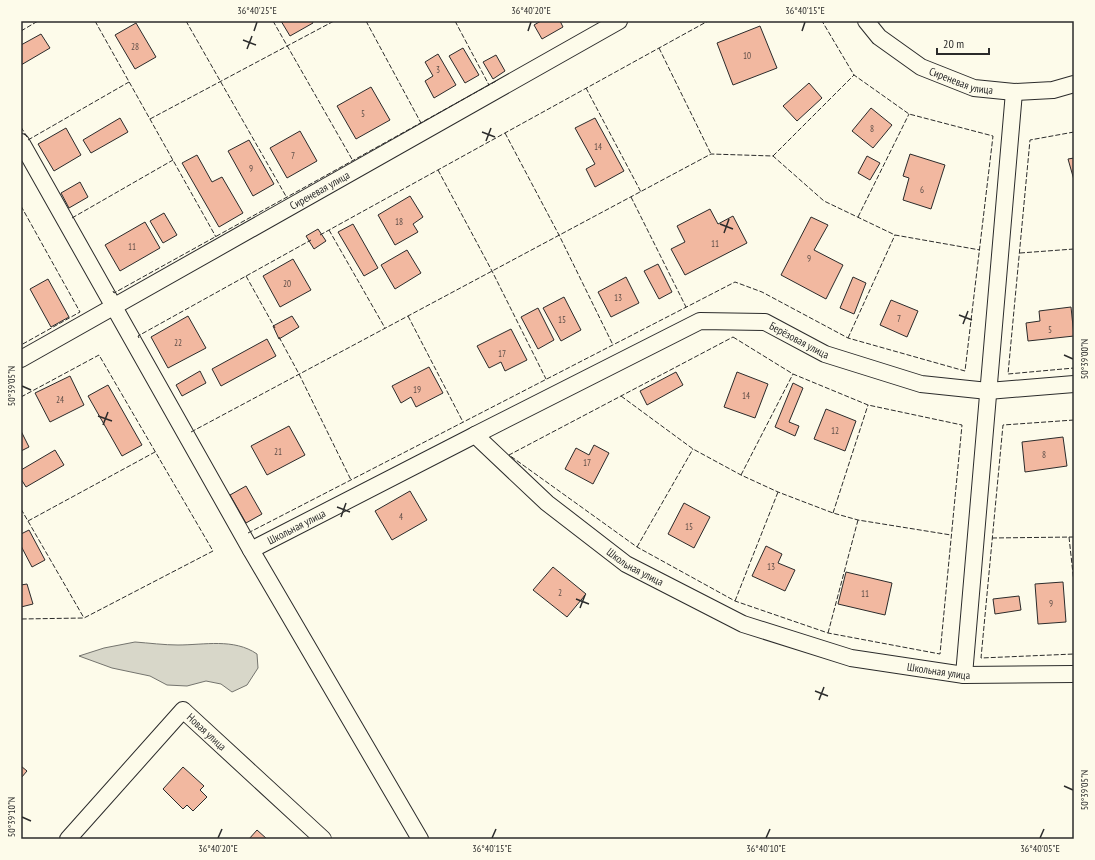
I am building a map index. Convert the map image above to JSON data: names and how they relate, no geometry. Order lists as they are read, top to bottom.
{
  "streets": {
    "street": [
      "Сиреневая улица",
      "Берёзовая улица",
      "Школьная улица",
      "Новая улица"
    ]
  },
  "crossings": [
    ["Берёзовая улица", "Школьная улица"]
  ],
  "house_numbers": [
    "28",
    "10",
    "3",
    "5",
    "8",
    "14",
    "7",
    "9",
    "6",
    "18",
    "11",
    "11",
    "9",
    "20",
    "13",
    "7",
    "15",
    "5",
    "22",
    "17",
    "19",
    "14",
    "24",
    "12",
    "21",
    "8",
    "17",
    "4",
    "15",
    "13",
    "2",
    "11",
    "9"
  ],
  "scale_bar": "20 m",
  "coordinates": [
    "36°40'25\"E",
    "36°40'20\"E",
    "36°40'15\"E",
    "50°39'00\"N",
    "50°39'05\"N",
    "50°39'10\"N",
    "36°40'10\"E",
    "36°40'05\"E"
  ]
}
